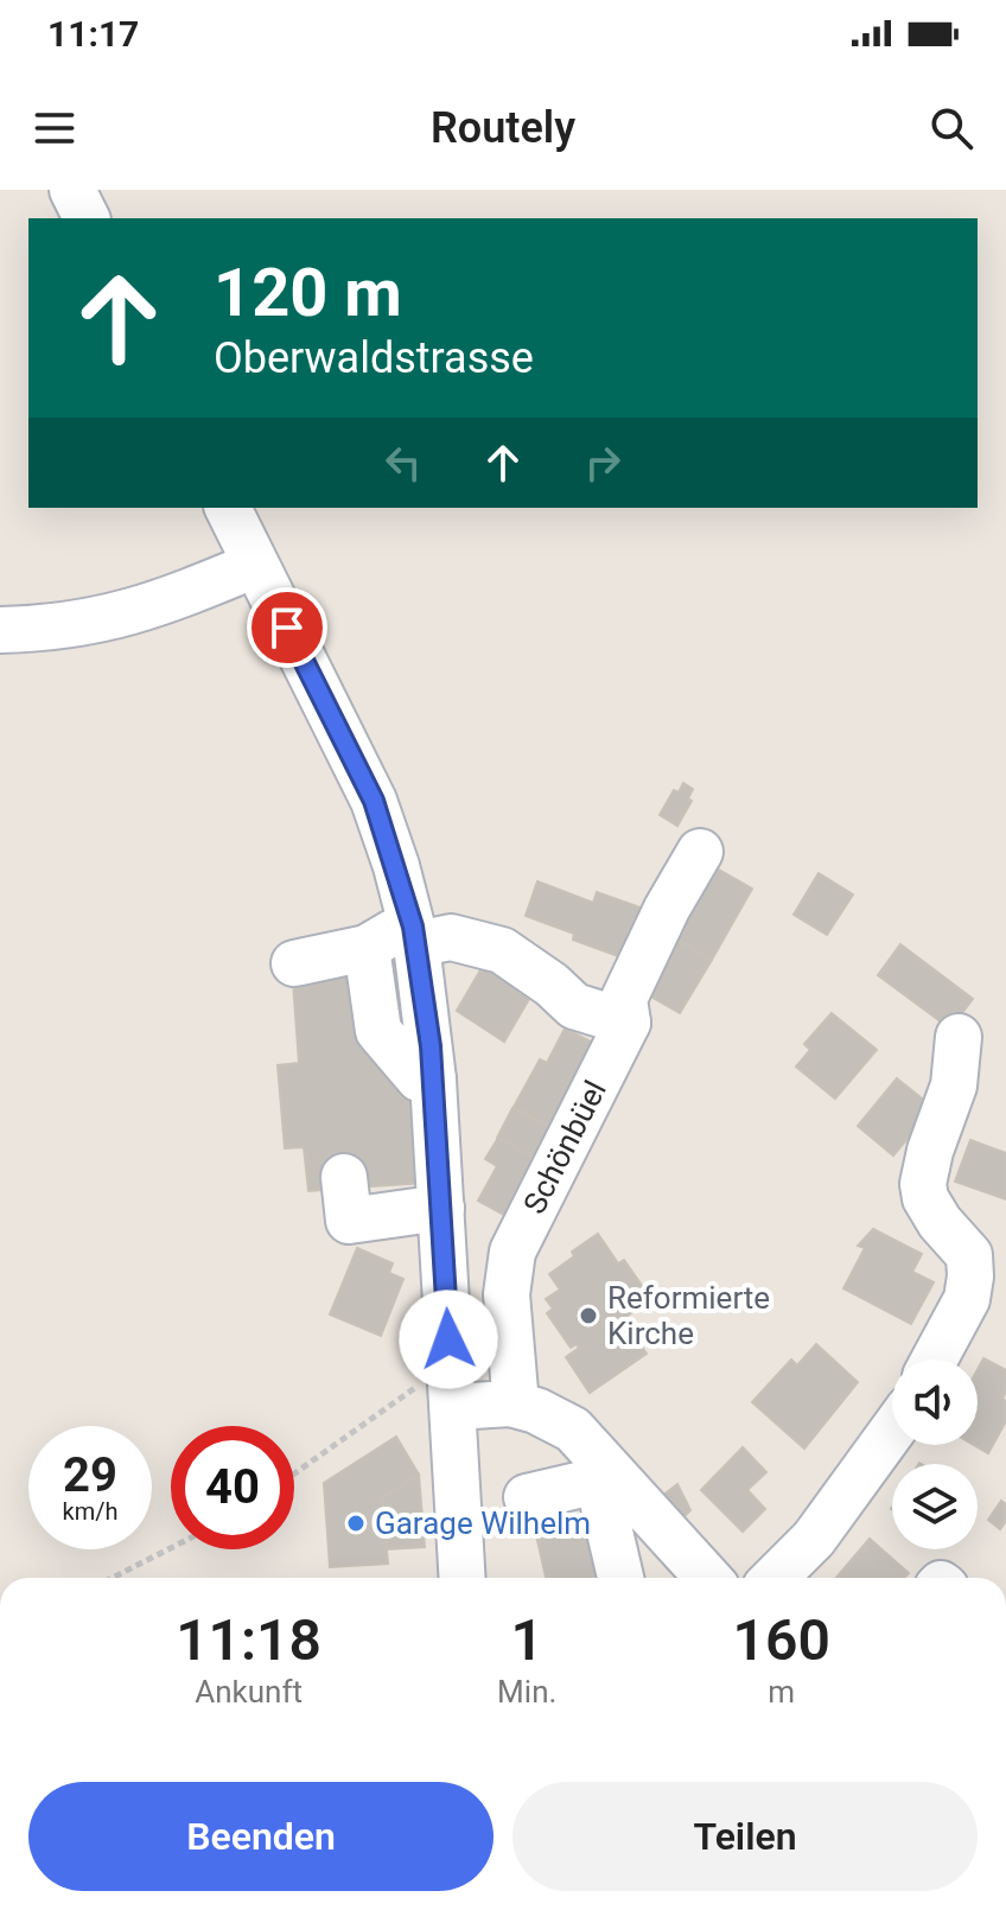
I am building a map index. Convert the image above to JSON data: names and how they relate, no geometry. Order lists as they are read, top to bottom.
{
  "streets": {
    "street": ["Schönbüel"]
  },
  "places": ["Reformierte Kirche", "Garage Wilhelm"],
  "page": {
    "status": "11:17",
    "header": "Routely",
    "turn": ["120 m", "Oberwaldstrasse"],
    "speed": "29 km/h",
    "limit": "40",
    "eta": [
      "11:18",
      "Ankunft",
      "1",
      "Min.",
      "160",
      "m"
    ],
    "buttons": ["Beenden", "Teilen"]
  }
}
